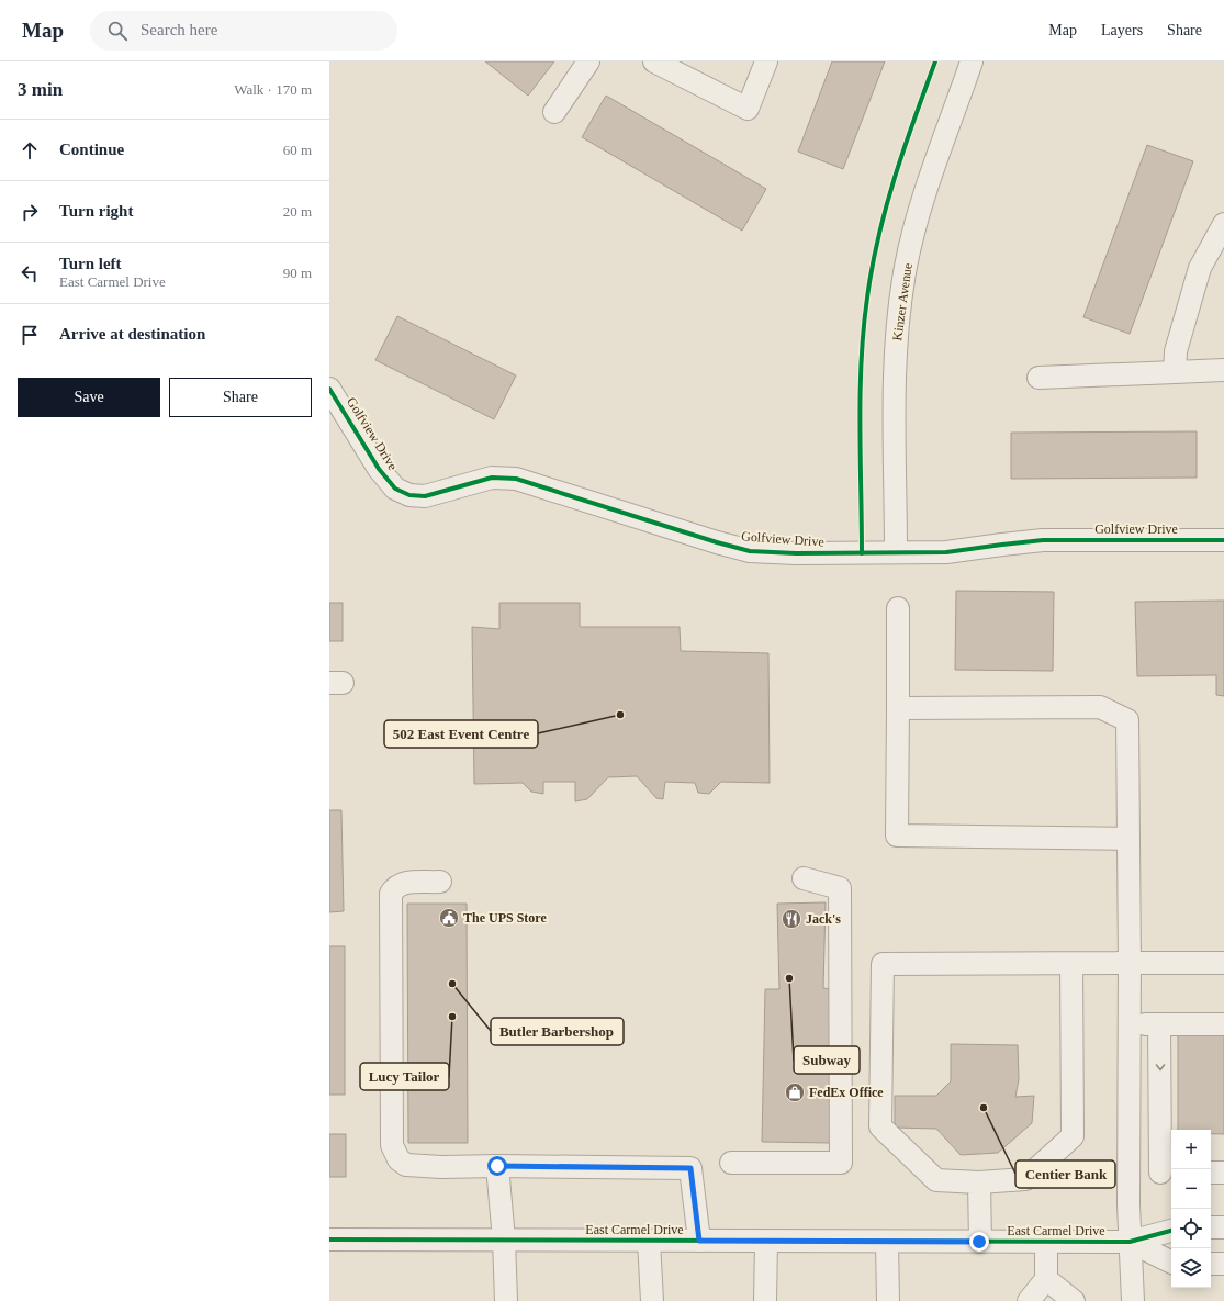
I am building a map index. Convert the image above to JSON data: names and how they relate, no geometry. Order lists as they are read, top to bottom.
{
  "streets": {
    "street": ["Kinzer Avenue", "Golfview Drive", "East Carmel Drive"]
  },
  "crossings": [
    ["Kinzer Avenue", "Golfview Drive"]
  ],
  "places": {
    "other": [
      "502 East Event Centre",
      "Subway",
      "Butler Barbershop",
      "Lucy Tailor",
      "Centier Bank"
    ],
    "public building": ["The UPS Store"],
    "restaurant": ["Jack's"],
    "shop": ["FedEx Office"]
  },
  "page": {
    "header": "Map",
    "search": "Search here",
    "nav": ["Map", "Layers", "Share"],
    "heading": ["3 min", "Walk · 170 m"],
    "list": [
      ["Continue", "60 m"],
      ["Turn right", "20 m"],
      ["Turn left", "East Carmel Drive", "90 m"],
      "Arrive at destination"
    ],
    "buttons": ["Save", "Share"],
    "map_buttons": ["+", "−"]
  }
}
